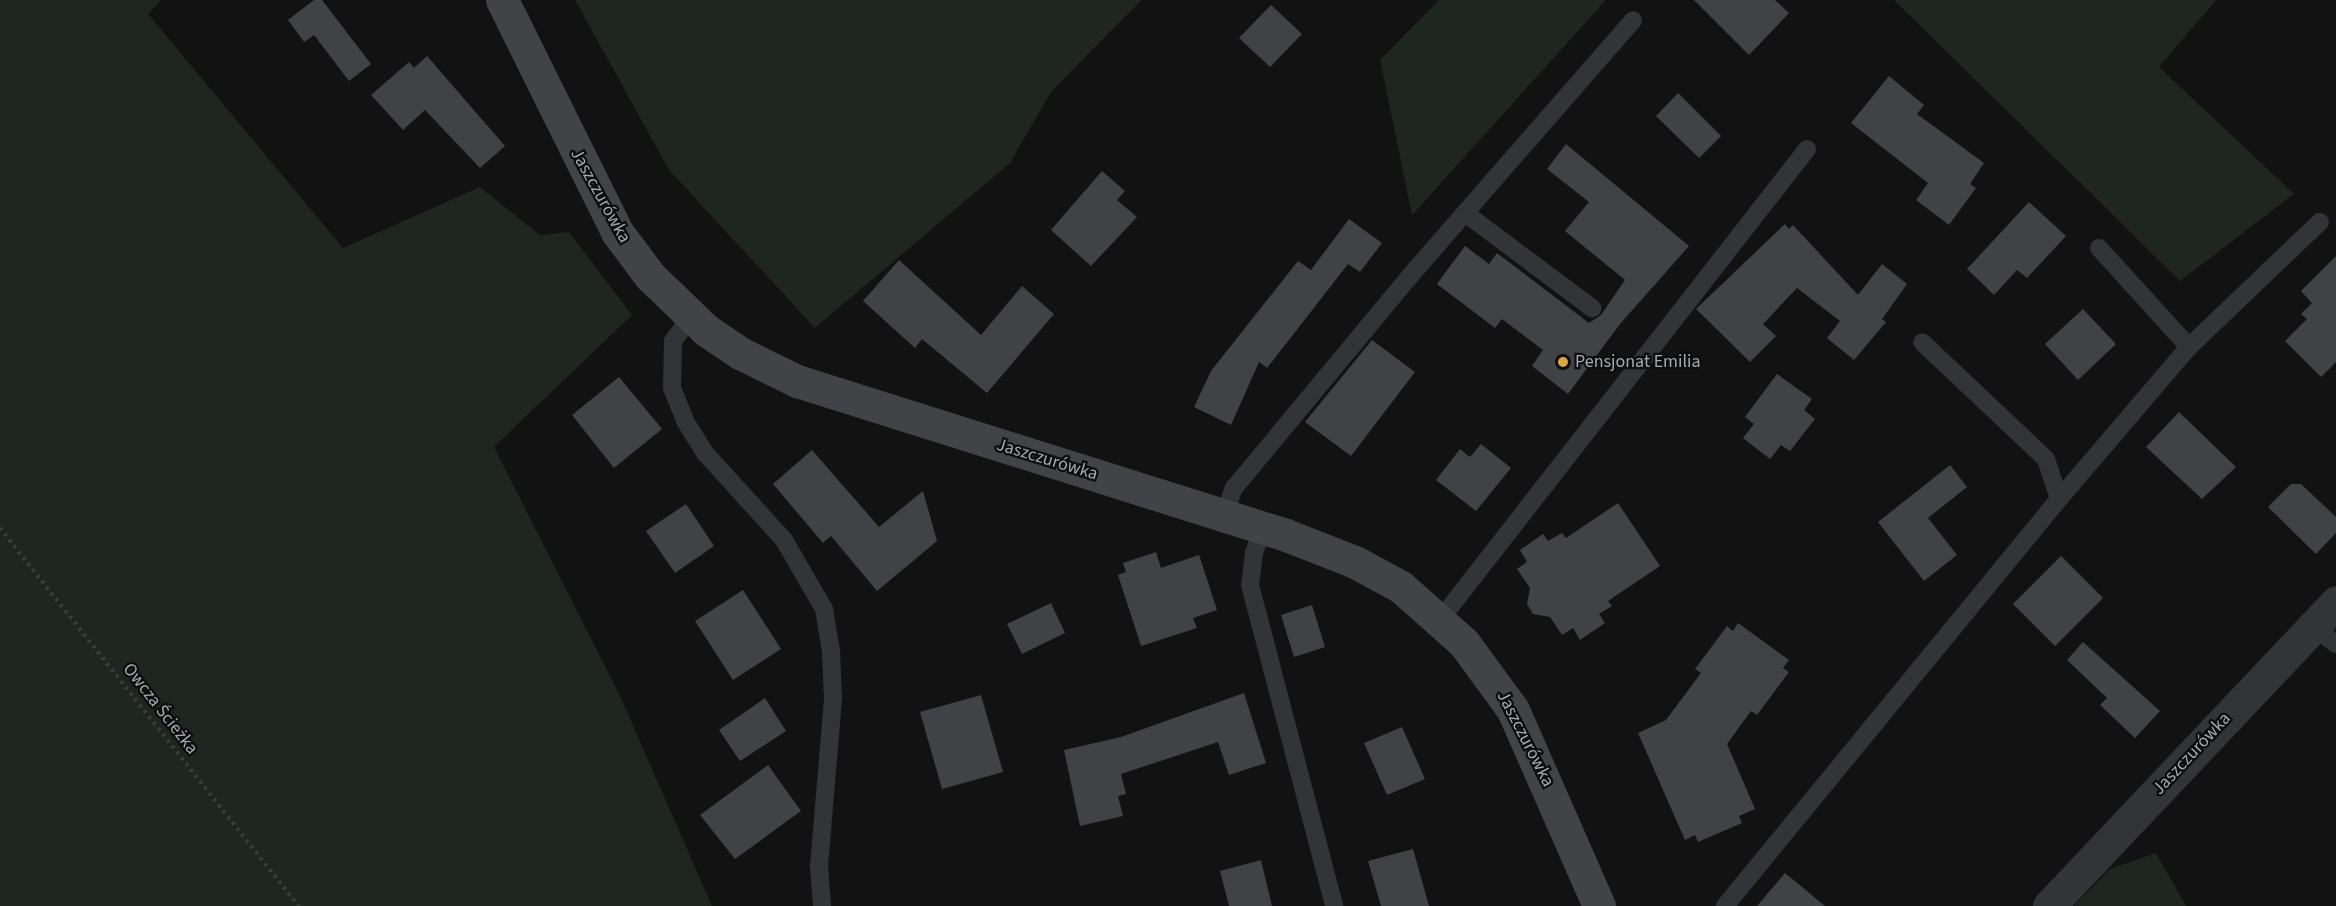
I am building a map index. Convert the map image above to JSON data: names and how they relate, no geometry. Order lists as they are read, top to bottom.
{
  "streets": {
    "street": ["Jaszczurówka"],
    "path": ["Owcza Ścieżka"]
  },
  "places": ["Pensjonat Emilia"]
}
